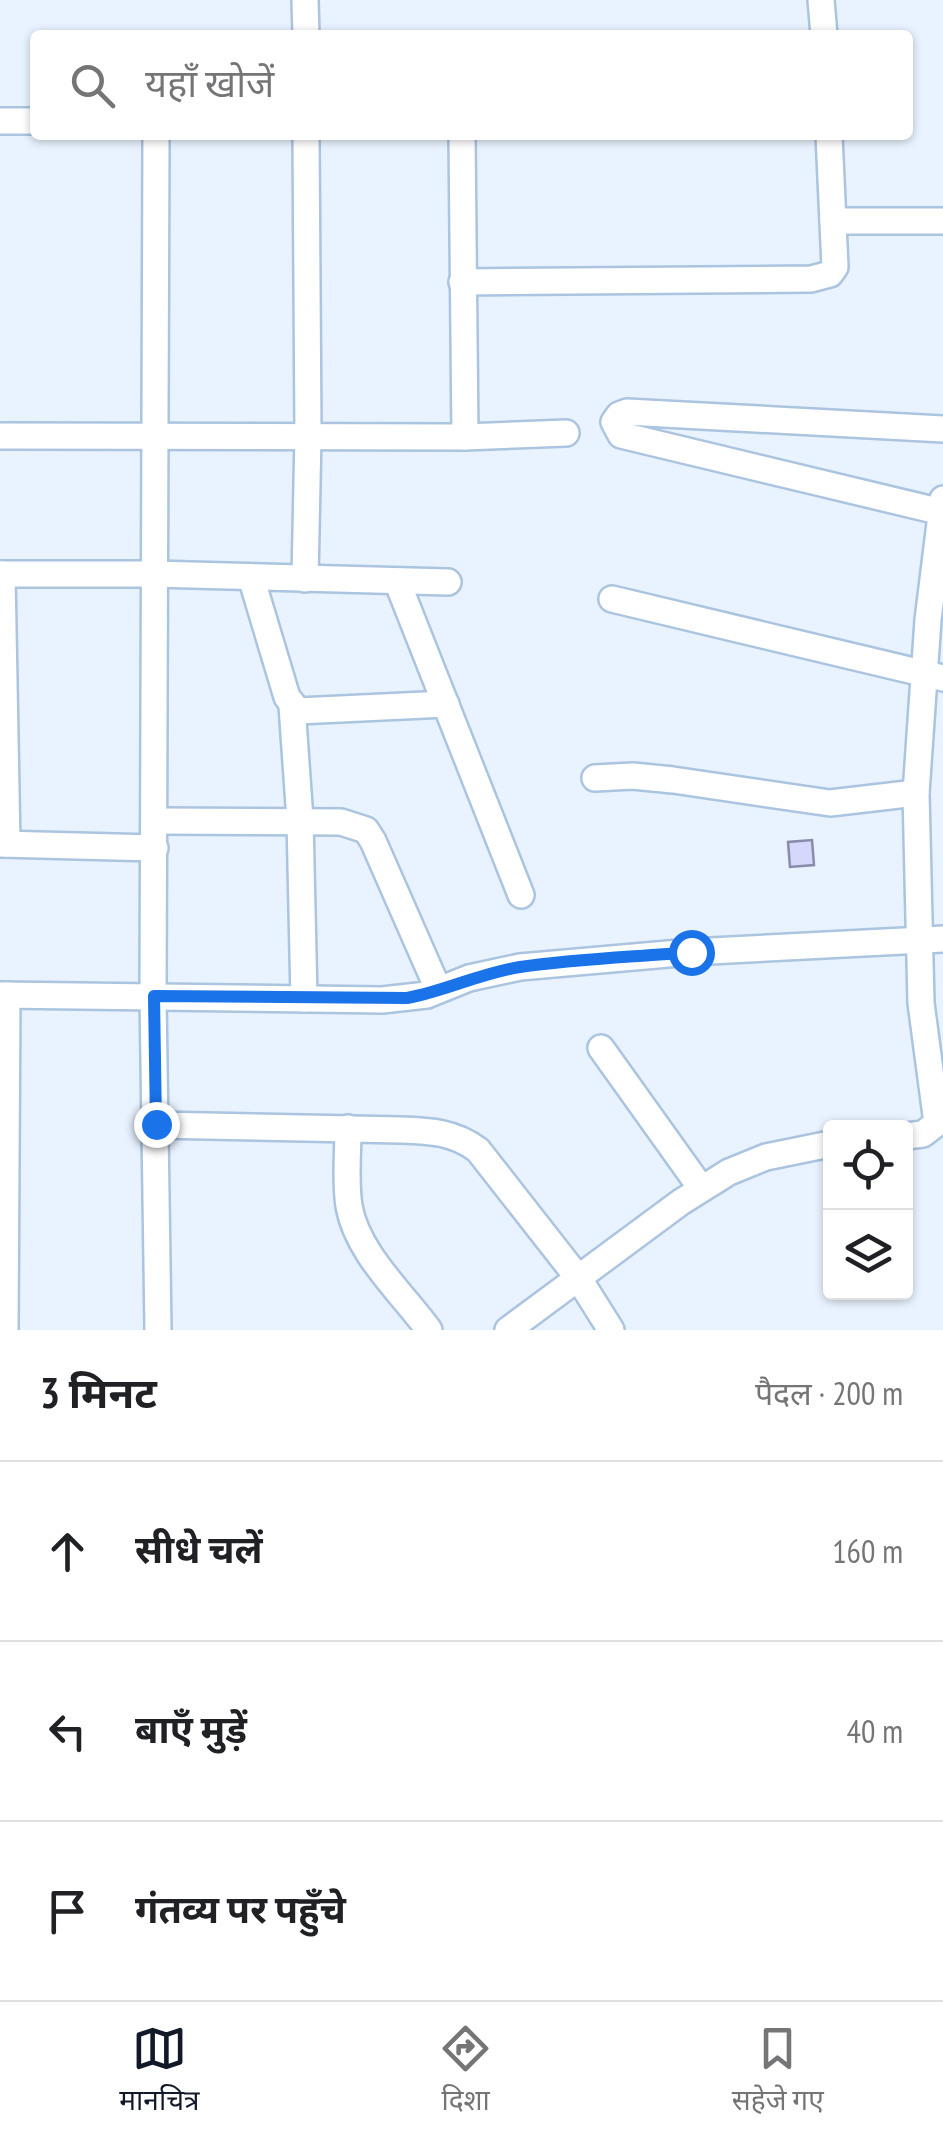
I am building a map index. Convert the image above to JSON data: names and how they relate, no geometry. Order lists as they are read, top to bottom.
{
  "page": {
    "search": "यहाँ खोजें",
    "heading": ["3 मिनट", "पैदल · 200 m"],
    "list": [
      ["सीधे चलें", "160 m"],
      ["बाएँ मुड़ें", "40 m"],
      "गंतव्य पर पहुँचे"
    ],
    "nav": ["मानचित्र", "दिशा", "सहेजे गए"]
  }
}
